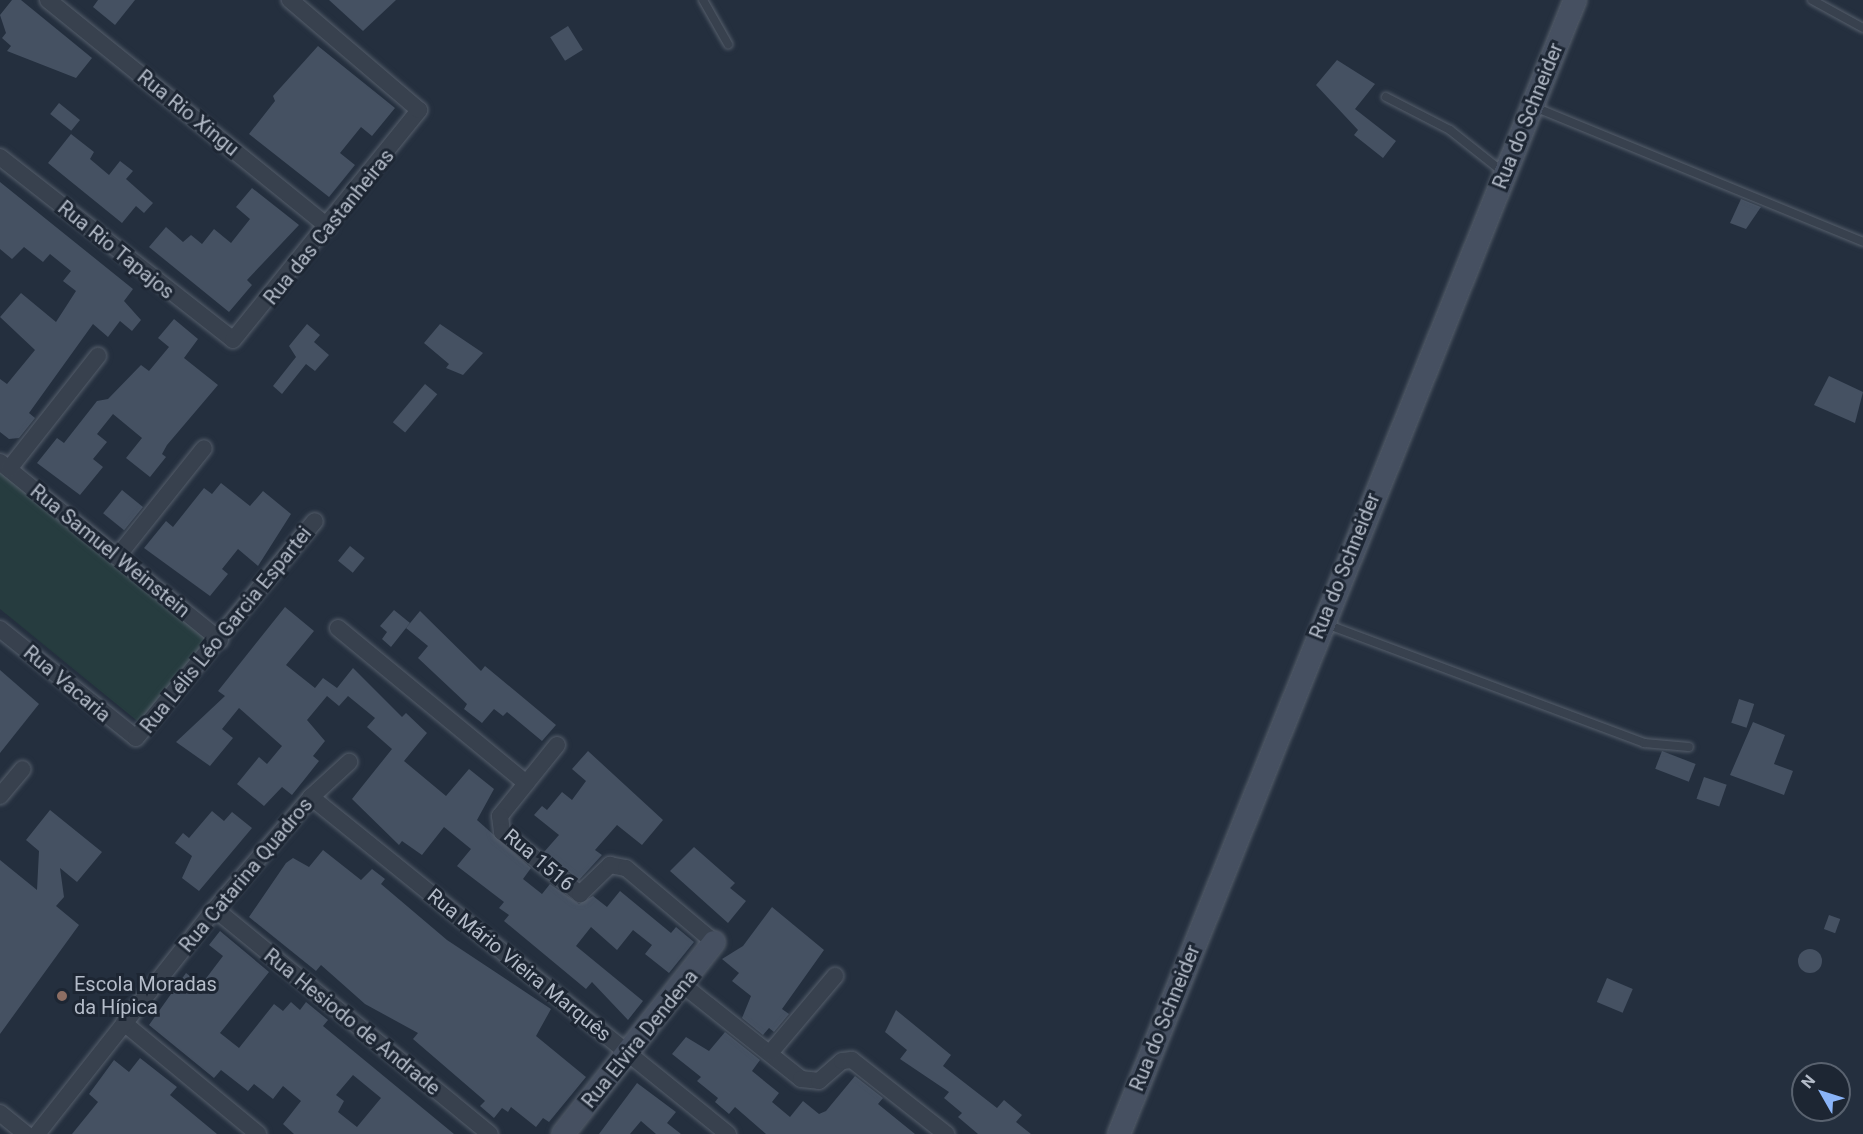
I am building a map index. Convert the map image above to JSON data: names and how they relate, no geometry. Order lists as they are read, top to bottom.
{
  "streets": {
    "street": [
      "Rua Rio Xingu",
      "Rua do Schneider",
      "Rua das Castanheiras",
      "Rua Rio Tapajos",
      "Rua Samuel Weinstein",
      "Rua Lélis Léo Garcia Espartei",
      "Rua Vacaria",
      "Rua 1516",
      "Rua Catarina Quadros",
      "Rua Mário Vieira Marquês",
      "Rua Hesiodo de Andrade",
      "Rua Elvira Dendena"
    ]
  },
  "crossings": [
    ["Rua Rio Xingu", "Rua das Castanheiras"],
    ["Rua das Castanheiras", "Rua Rio Tapajos"],
    ["Rua Samuel Weinstein", "Rua Lélis Léo Garcia Espartei"],
    ["Rua Lélis Léo Garcia Espartei", "Rua Vacaria"],
    ["Rua 1516", "Rua Elvira Dendena"],
    ["Rua Catarina Quadros", "Rua Mário Vieira Marquês"],
    ["Rua Catarina Quadros", "Rua Hesiodo de Andrade"],
    ["Rua Mário Vieira Marquês", "Rua Elvira Dendena"]
  ],
  "places": ["Escola Moradas da Hípica"],
  "north": "top left"
}
